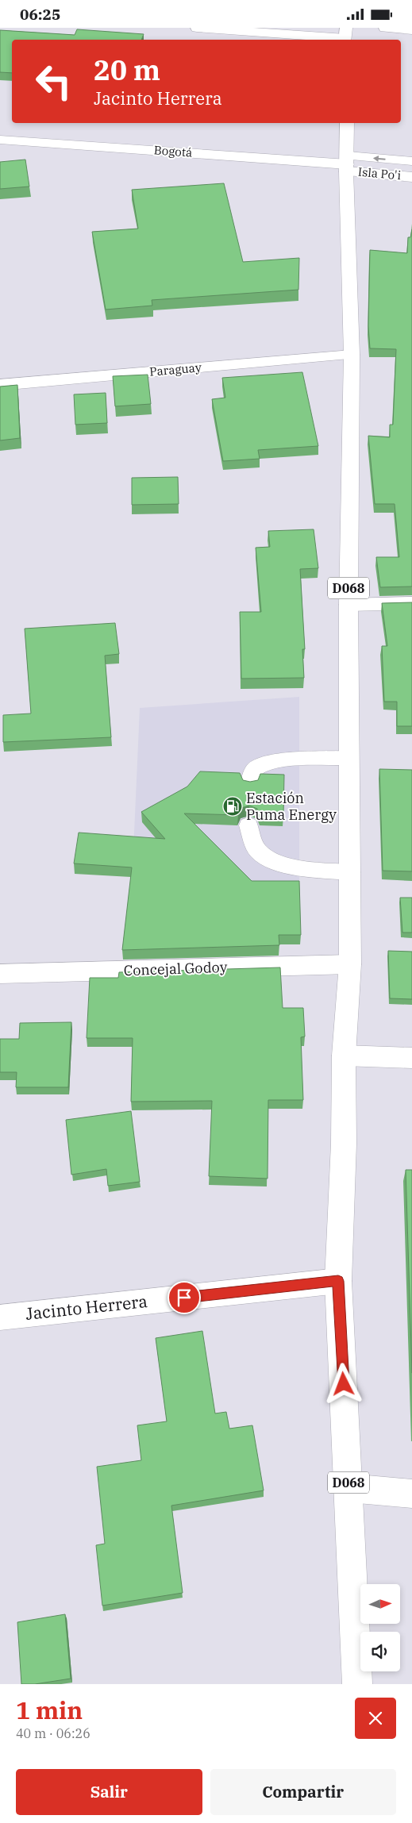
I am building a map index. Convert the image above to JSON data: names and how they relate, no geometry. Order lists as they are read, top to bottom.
{
  "streets": {
    "street": [
      "Bogotá",
      "Isla Po'i",
      "Paraguay",
      "D068",
      "Concejal Godoy",
      "Jacinto Herrera"
    ]
  },
  "crossings": [
    ["Bogotá", "Isla Po'i"],
    ["Bogotá", "D068"],
    ["Isla Po'i", "D068"],
    ["Paraguay", "D068"],
    ["D068", "Concejal Godoy"],
    ["D068", "Jacinto Herrera"]
  ],
  "places": {
    "fuel station": ["Estación Puma Energy"]
  },
  "north": "right",
  "page": {
    "status": "06:25",
    "turn": ["20 m", "Jacinto Herrera"],
    "heading": ["1 min", "40 m · 06:26"],
    "buttons": ["Salir", "Compartir"]
  }
}
